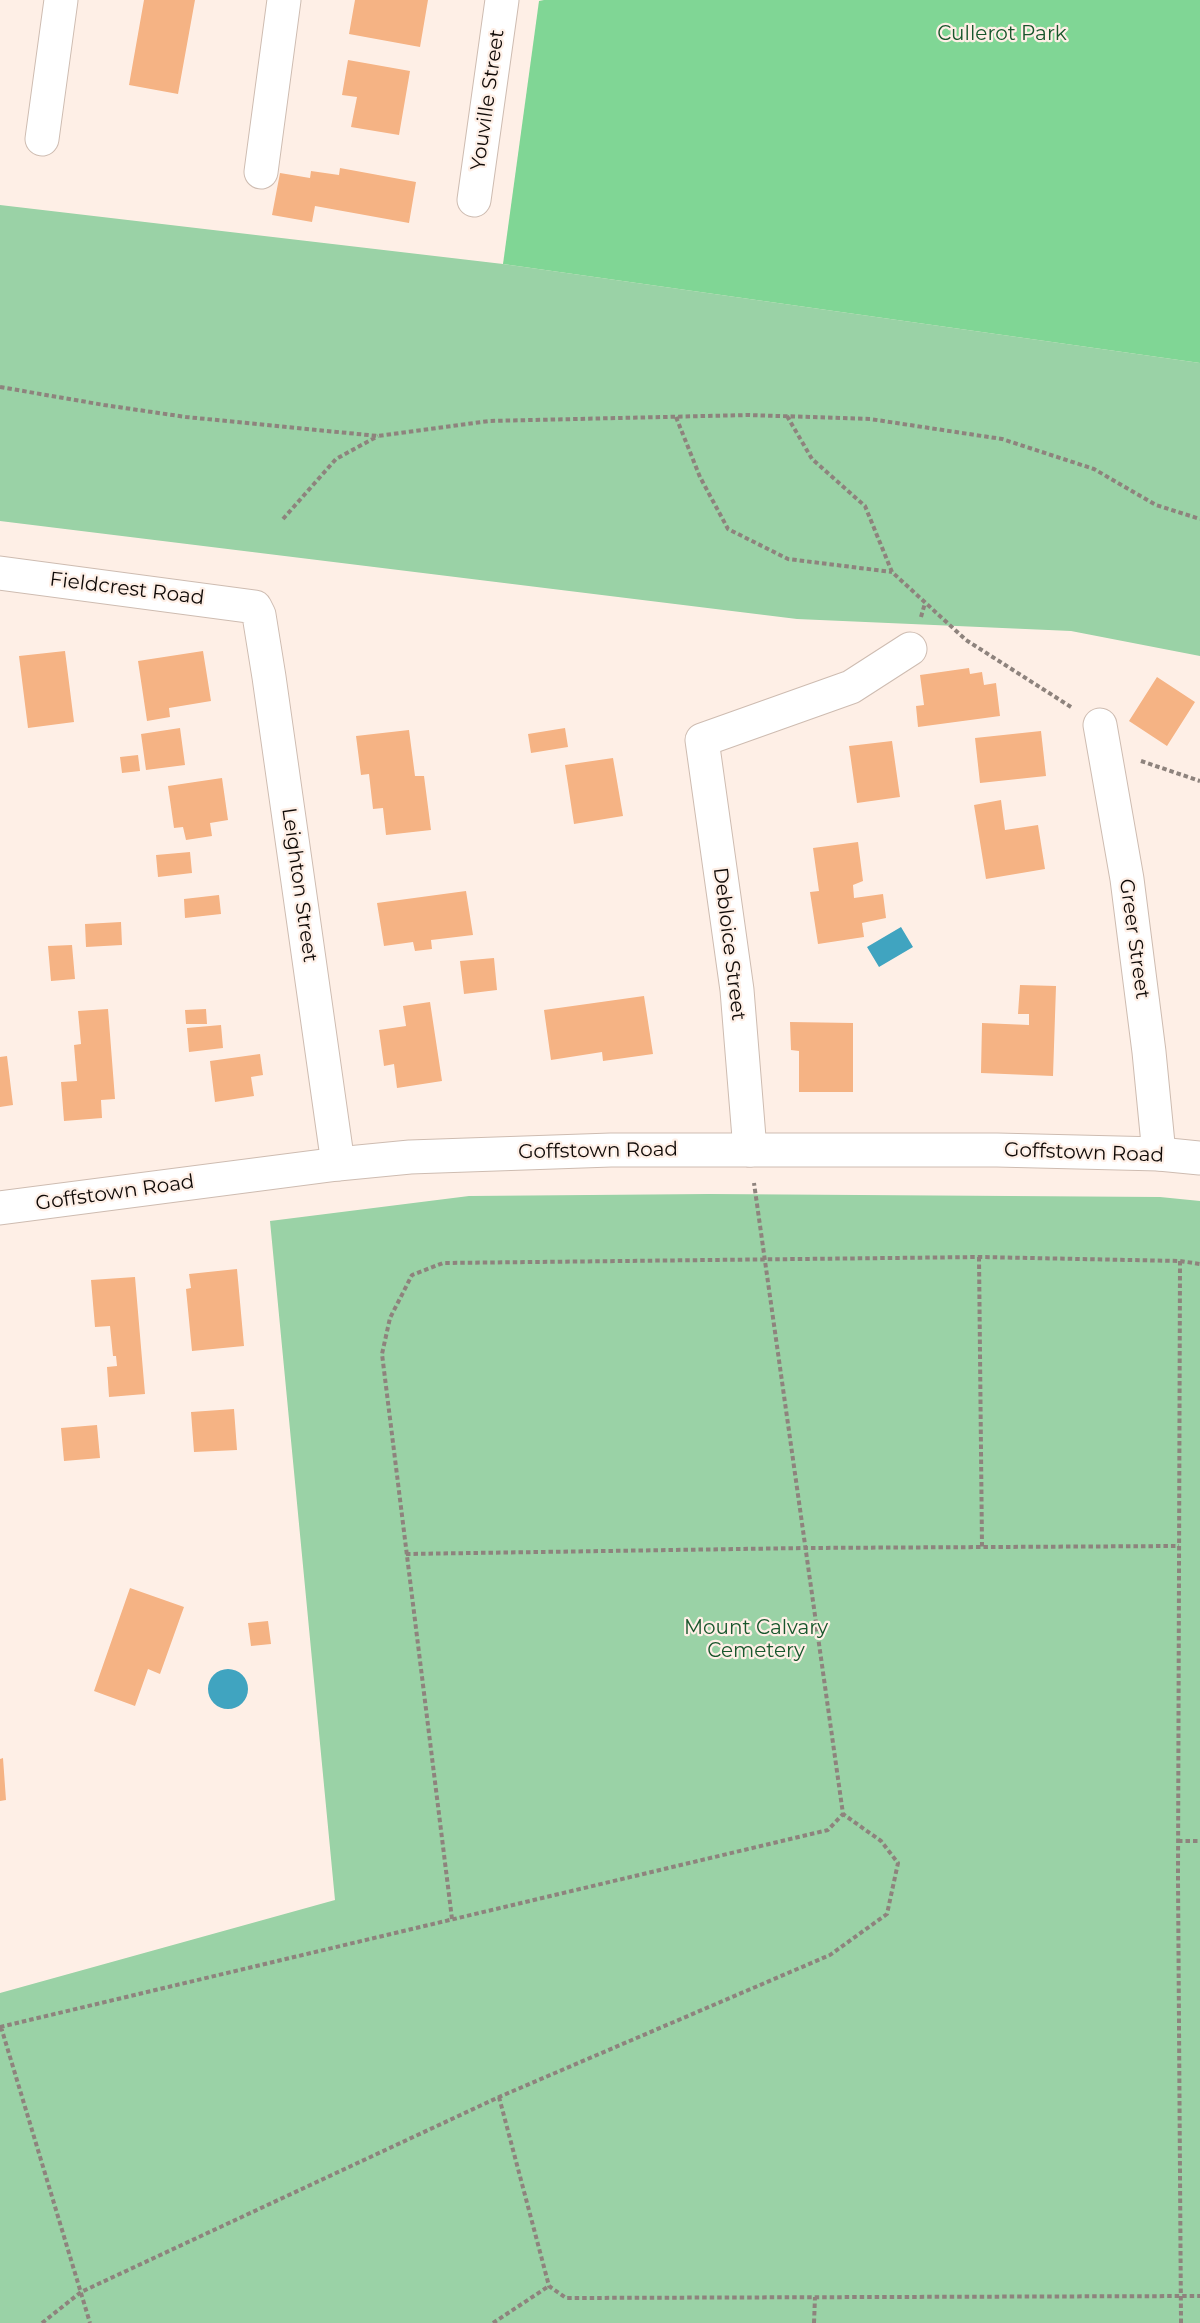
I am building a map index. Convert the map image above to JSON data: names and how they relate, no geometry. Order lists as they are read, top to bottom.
{
  "streets": {
    "street": [
      "Youville Street",
      "Fieldcrest Road",
      "Leighton Street",
      "Greer Street",
      "Debloice Street",
      "Goffstown Road"
    ]
  },
  "crossings": [
    ["Fieldcrest Road", "Leighton Street"],
    ["Leighton Street", "Goffstown Road"],
    ["Greer Street", "Goffstown Road"],
    ["Debloice Street", "Goffstown Road"]
  ],
  "parks": ["Cullerot Park", "Mount Calvary Cemetery"]
}
